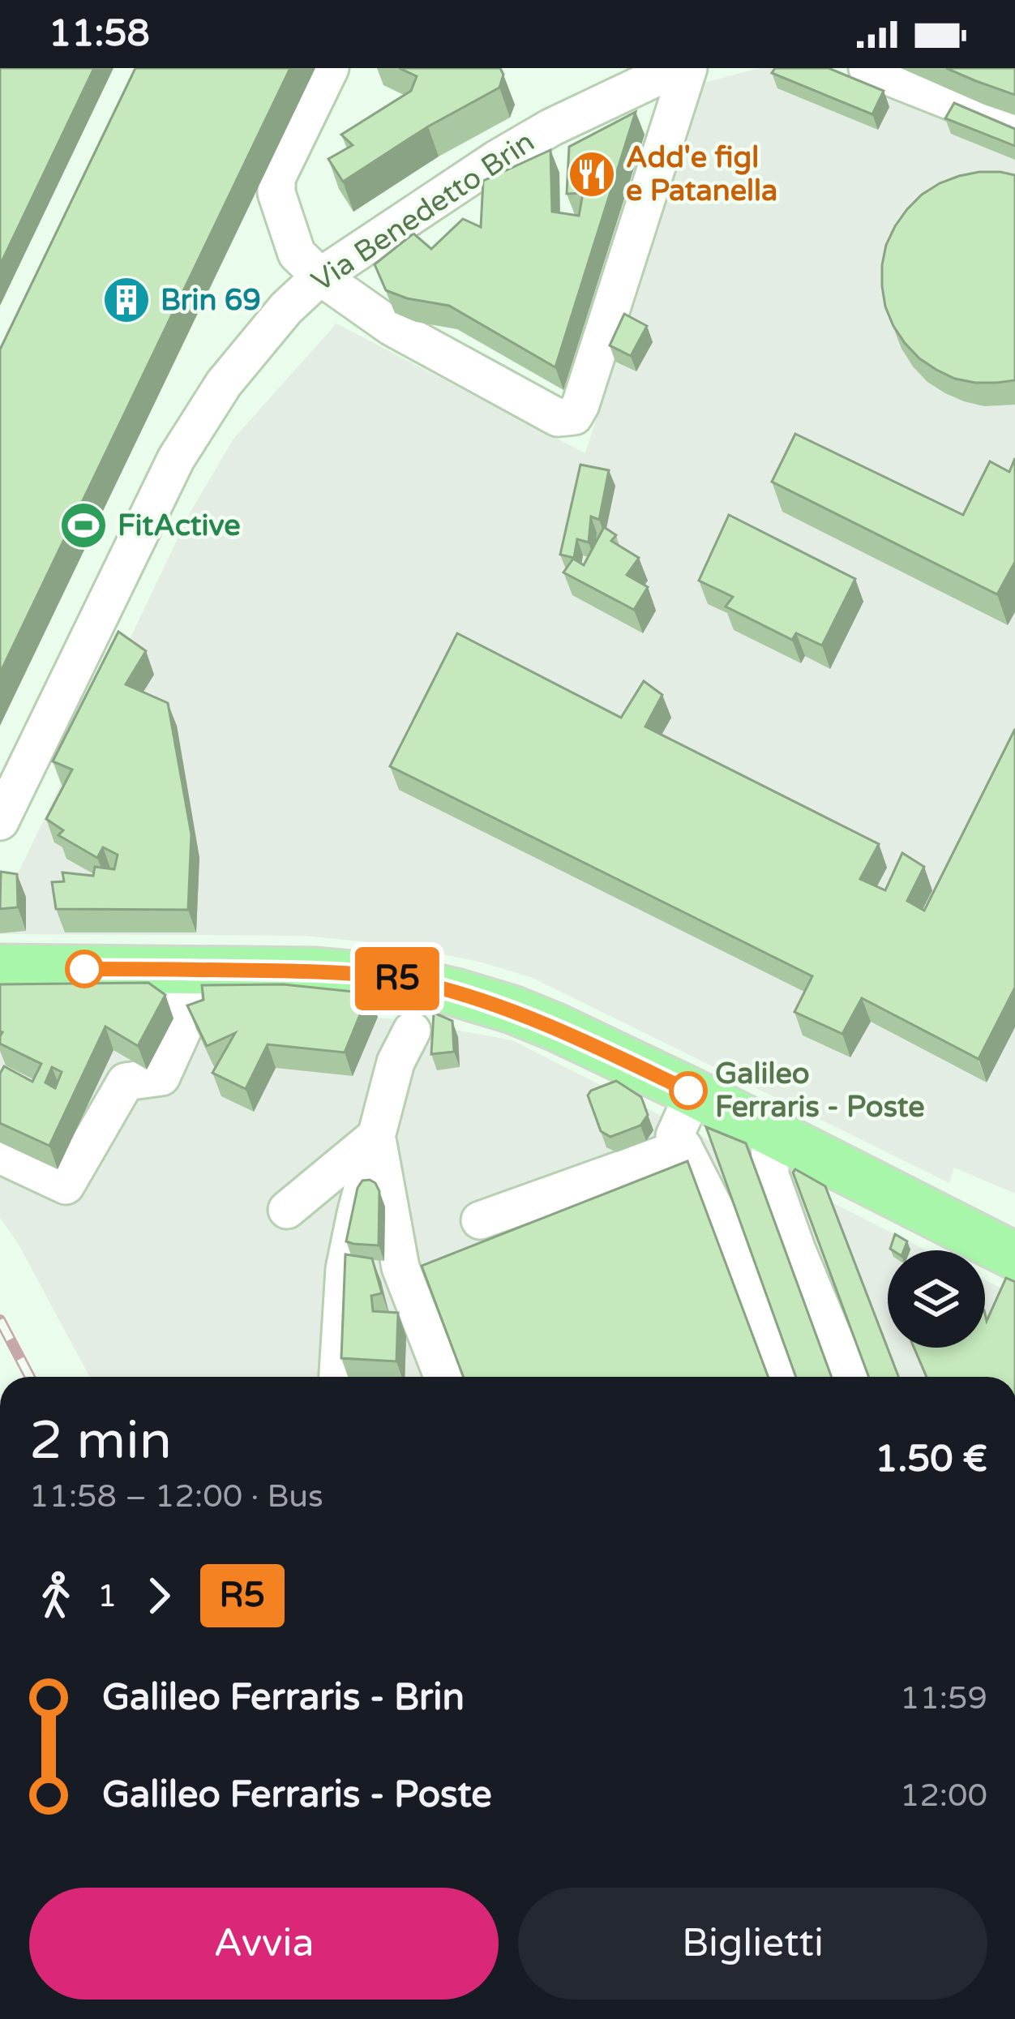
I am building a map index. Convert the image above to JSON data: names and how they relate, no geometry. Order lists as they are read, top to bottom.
{
  "streets": {
    "street": ["Via Benedetto Brin"]
  },
  "places": {
    "restaurant": ["Add'e figl e Patanella"],
    "building": ["Brin 69"],
    "sports": ["FitActive"],
    "other": ["Galileo Ferraris - Poste"]
  },
  "lines": ["bus line R5"],
  "page": {
    "status": "11:58",
    "on_map": "R5",
    "heading": ["2 min", "11:58 – 12:00 · Bus", "1.50 €"],
    "legs": ["1", "R5"],
    "list": [
      {
        "name": "Galileo Ferraris - Brin",
        "value": "11:59"
      },
      {
        "name": "Galileo Ferraris - Poste",
        "value": "12:00"
      }
    ],
    "buttons": ["Avvia", "Biglietti"]
  }
}
